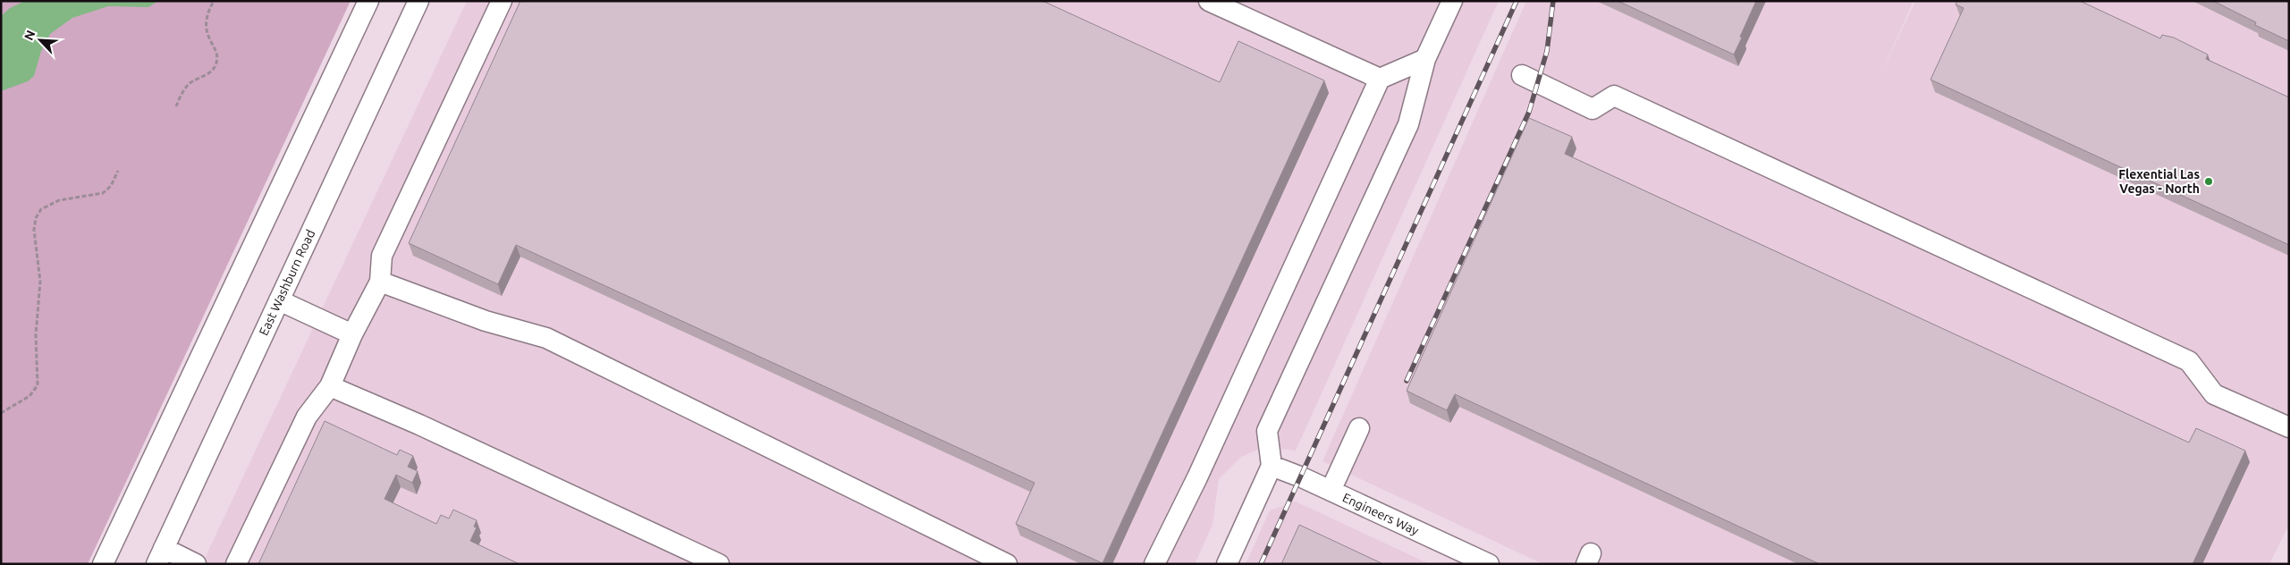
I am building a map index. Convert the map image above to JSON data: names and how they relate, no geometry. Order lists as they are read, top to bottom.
{
  "streets": {
    "street": ["East Washburn Road", "Engineers Way"]
  },
  "places": ["Flexential Las Vegas - North"],
  "north": "top left"
}
